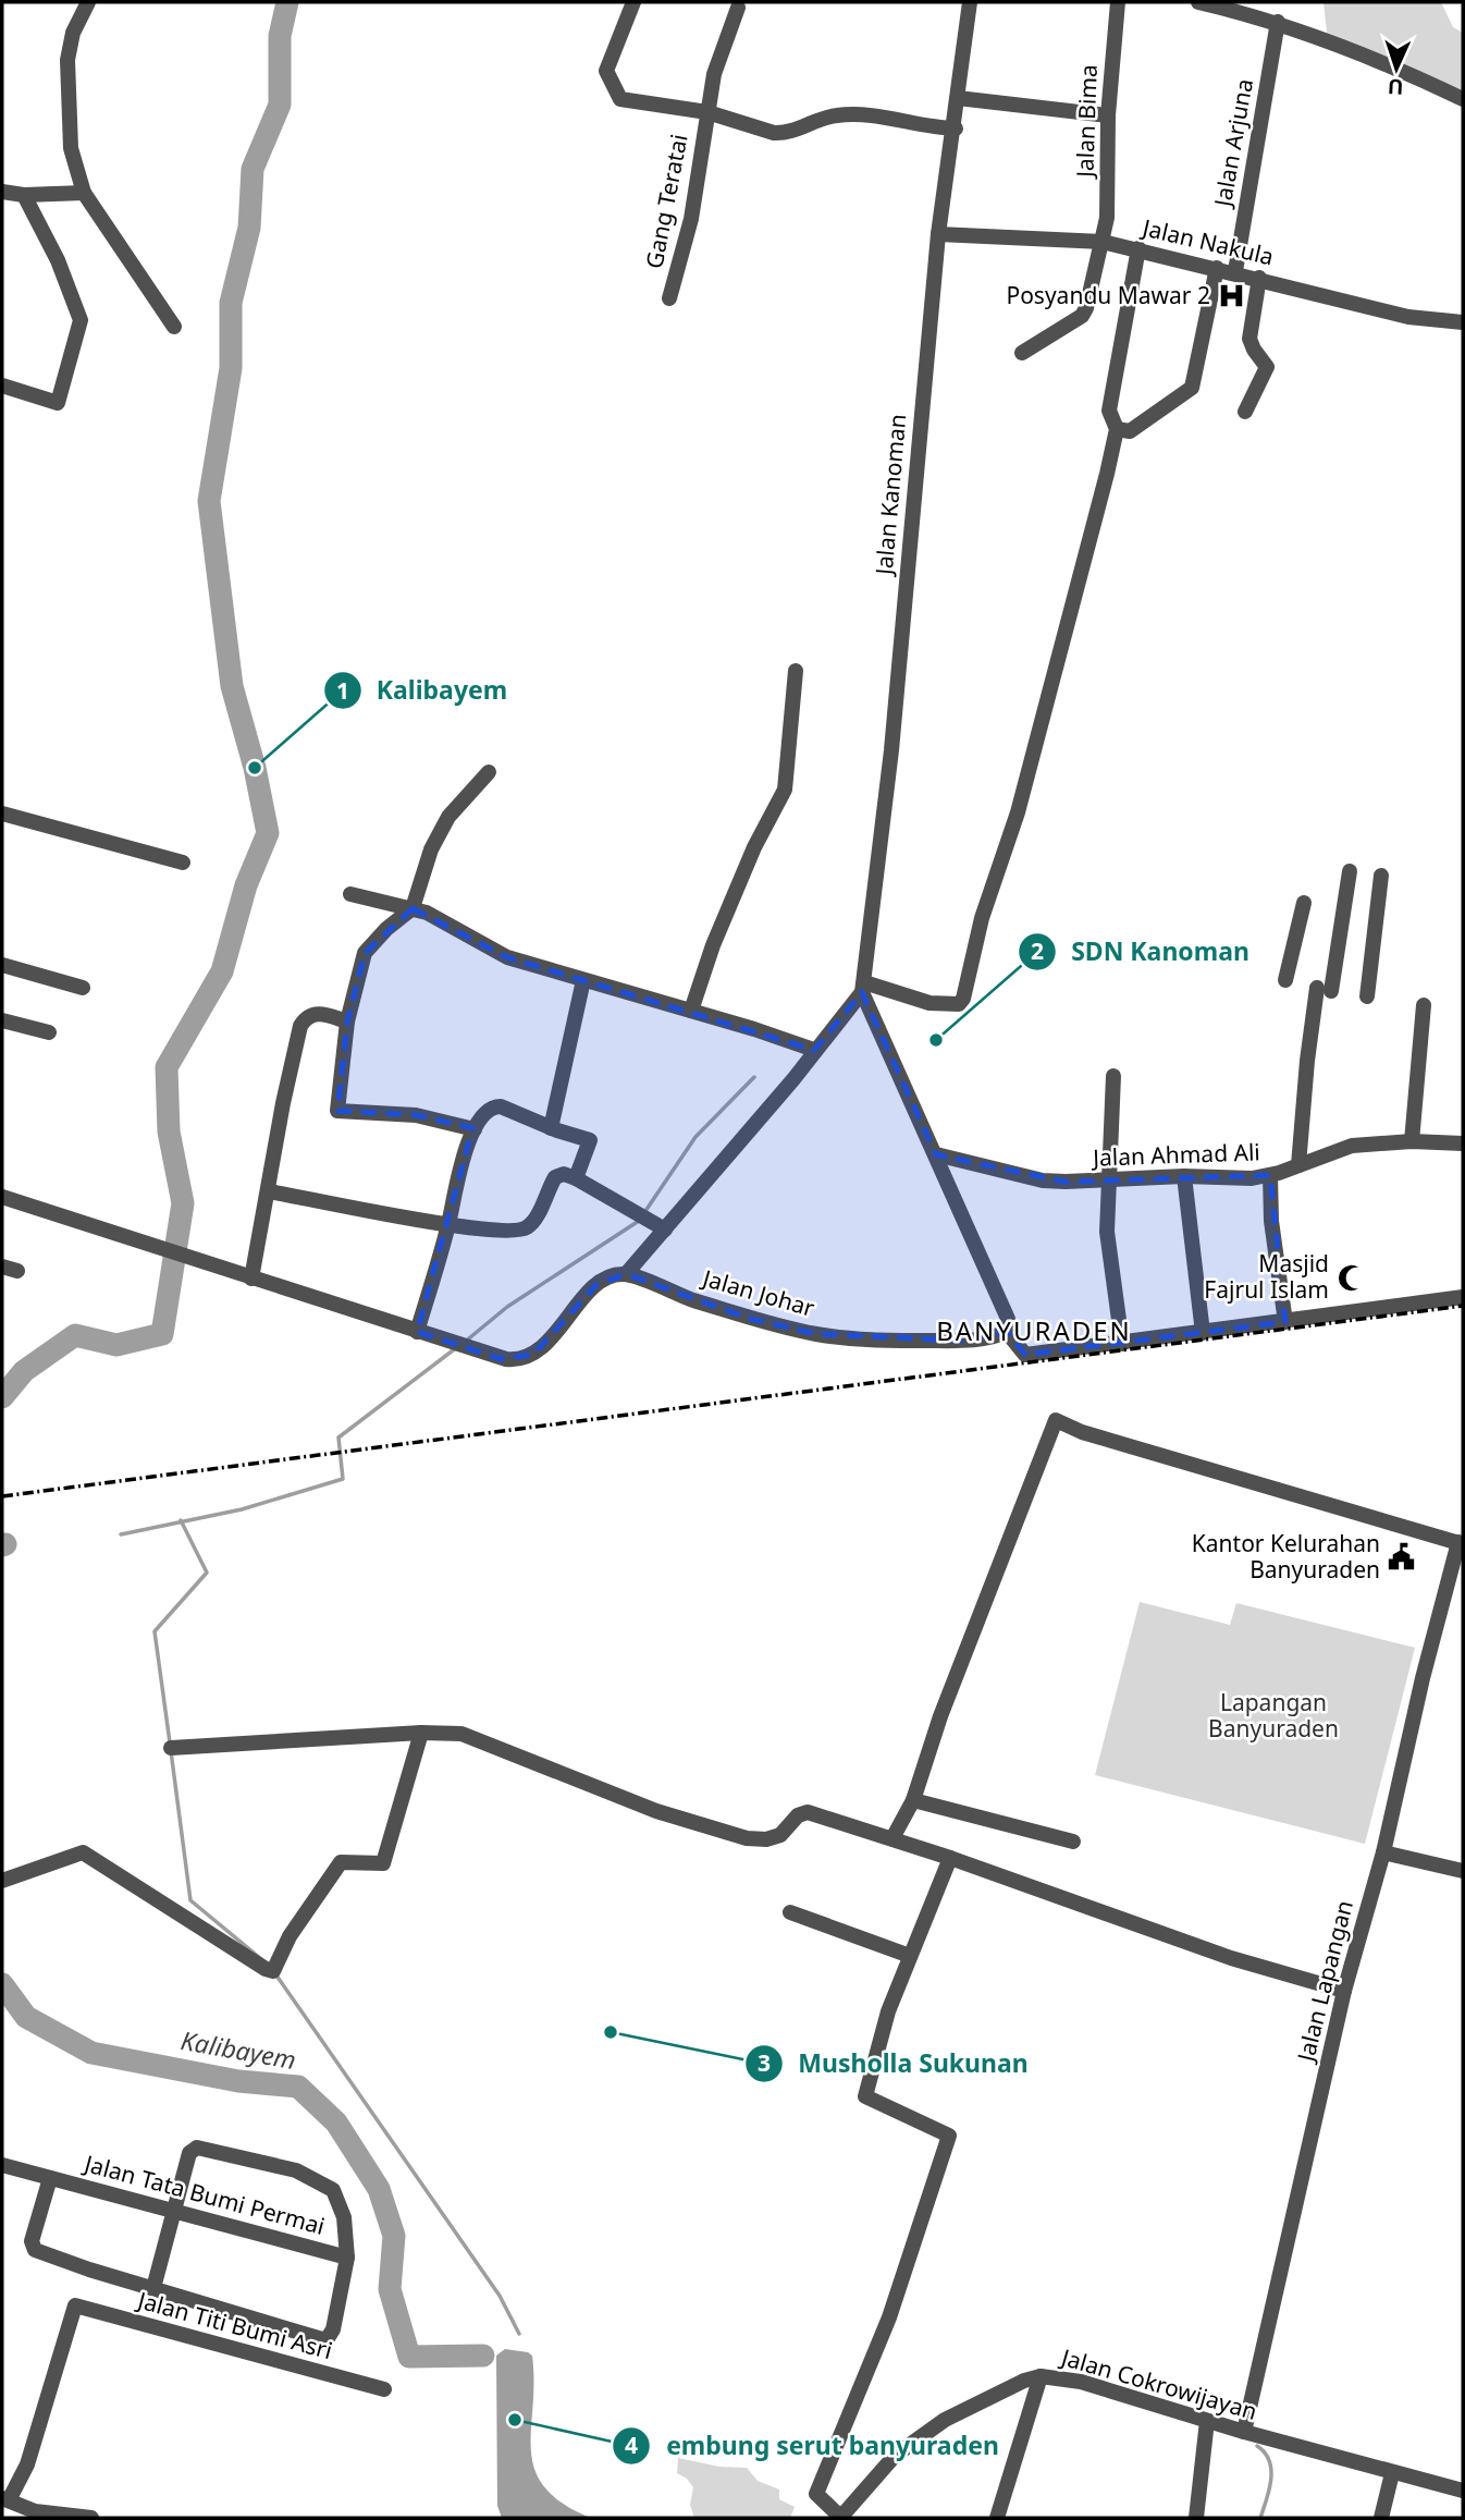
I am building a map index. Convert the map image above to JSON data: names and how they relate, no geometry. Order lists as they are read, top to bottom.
{
  "streets": {
    "street": [
      "Jalan Bima",
      "Jalan Arjuna",
      "Gang Teratai",
      "Jalan Nakula",
      "Jalan Kanoman",
      "Jalan Ahmad Ali",
      "Jalan Johar",
      "Jalan Lapangan",
      "Jalan Tata Bumi Permai",
      "Jalan Titi Bumi Asri",
      "Jalan Cokrowijayan"
    ]
  },
  "crossings": [
    ["Jalan Bima", "Jalan Nakula"],
    ["Jalan Arjuna", "Jalan Nakula"],
    ["Jalan Nakula", "Jalan Kanoman"],
    ["Jalan Lapangan", "Jalan Cokrowijayan"]
  ],
  "districts": ["BANYURADEN"],
  "water": ["Kalibayem"],
  "parks": ["Lapangan Banyuraden"],
  "places": {
    "hospital": ["Posyandu Mawar 2"],
    "other": [
      "Kalibayem",
      "SDN Kanoman",
      "Musholla Sukunan",
      "embung serut banyuraden"
    ],
    "mosque": ["Masjid Fajrul Islam"],
    "public building": ["Kantor Kelurahan Banyuraden"]
  },
  "north": "bottom"
}
